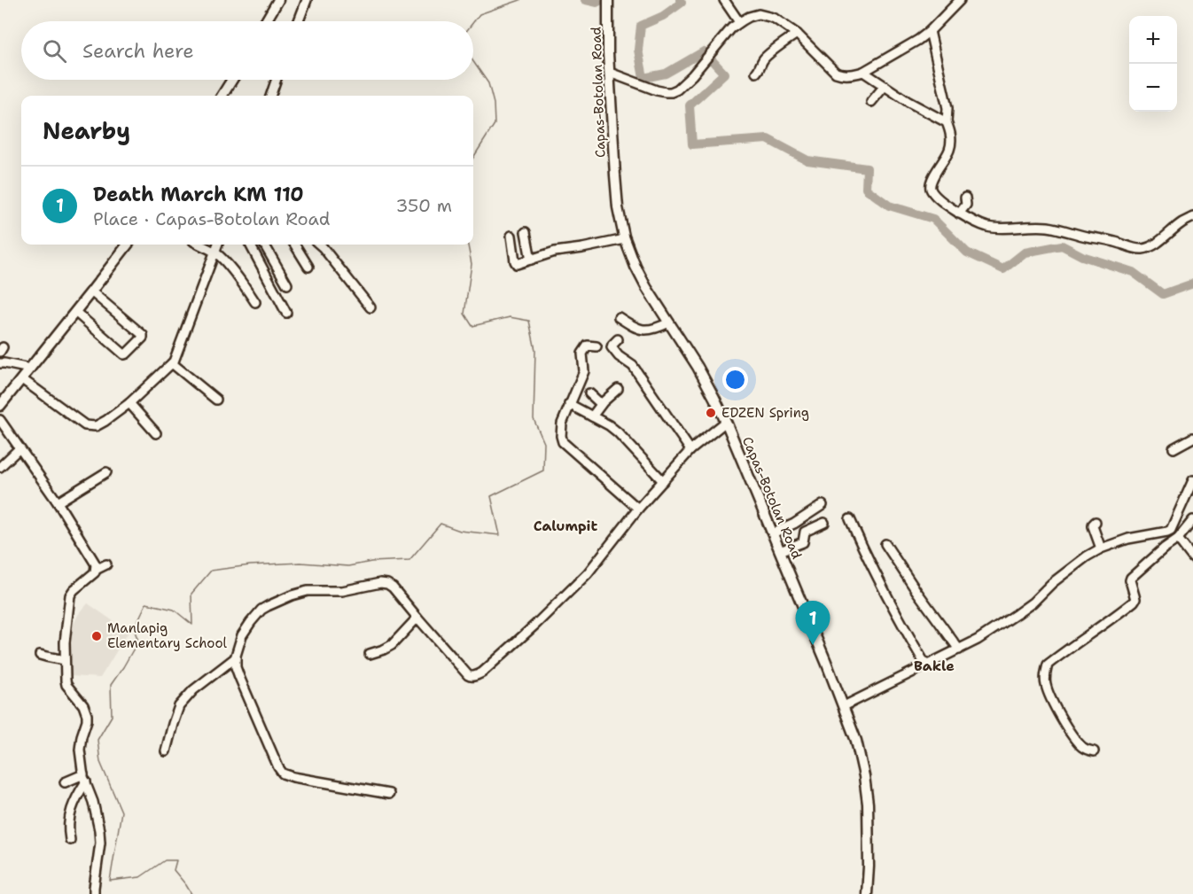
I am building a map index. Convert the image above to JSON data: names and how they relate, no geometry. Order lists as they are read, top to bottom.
{
  "streets": {
    "main road": ["Capas-Botolan Road"]
  },
  "districts": ["Calumpit", "Bakle"],
  "places": ["EDZEN Spring", "Manlapig Elementary School"],
  "page": {
    "map_buttons": ["+", "−"],
    "search": "Search here",
    "heading": "Nearby",
    "list": [
      {
        "mark": "1",
        "name": "Death March KM 110",
        "note": "Place · Capas-Botolan Road",
        "value": "350 m"
      }
    ],
    "pins": "1"
  }
}
